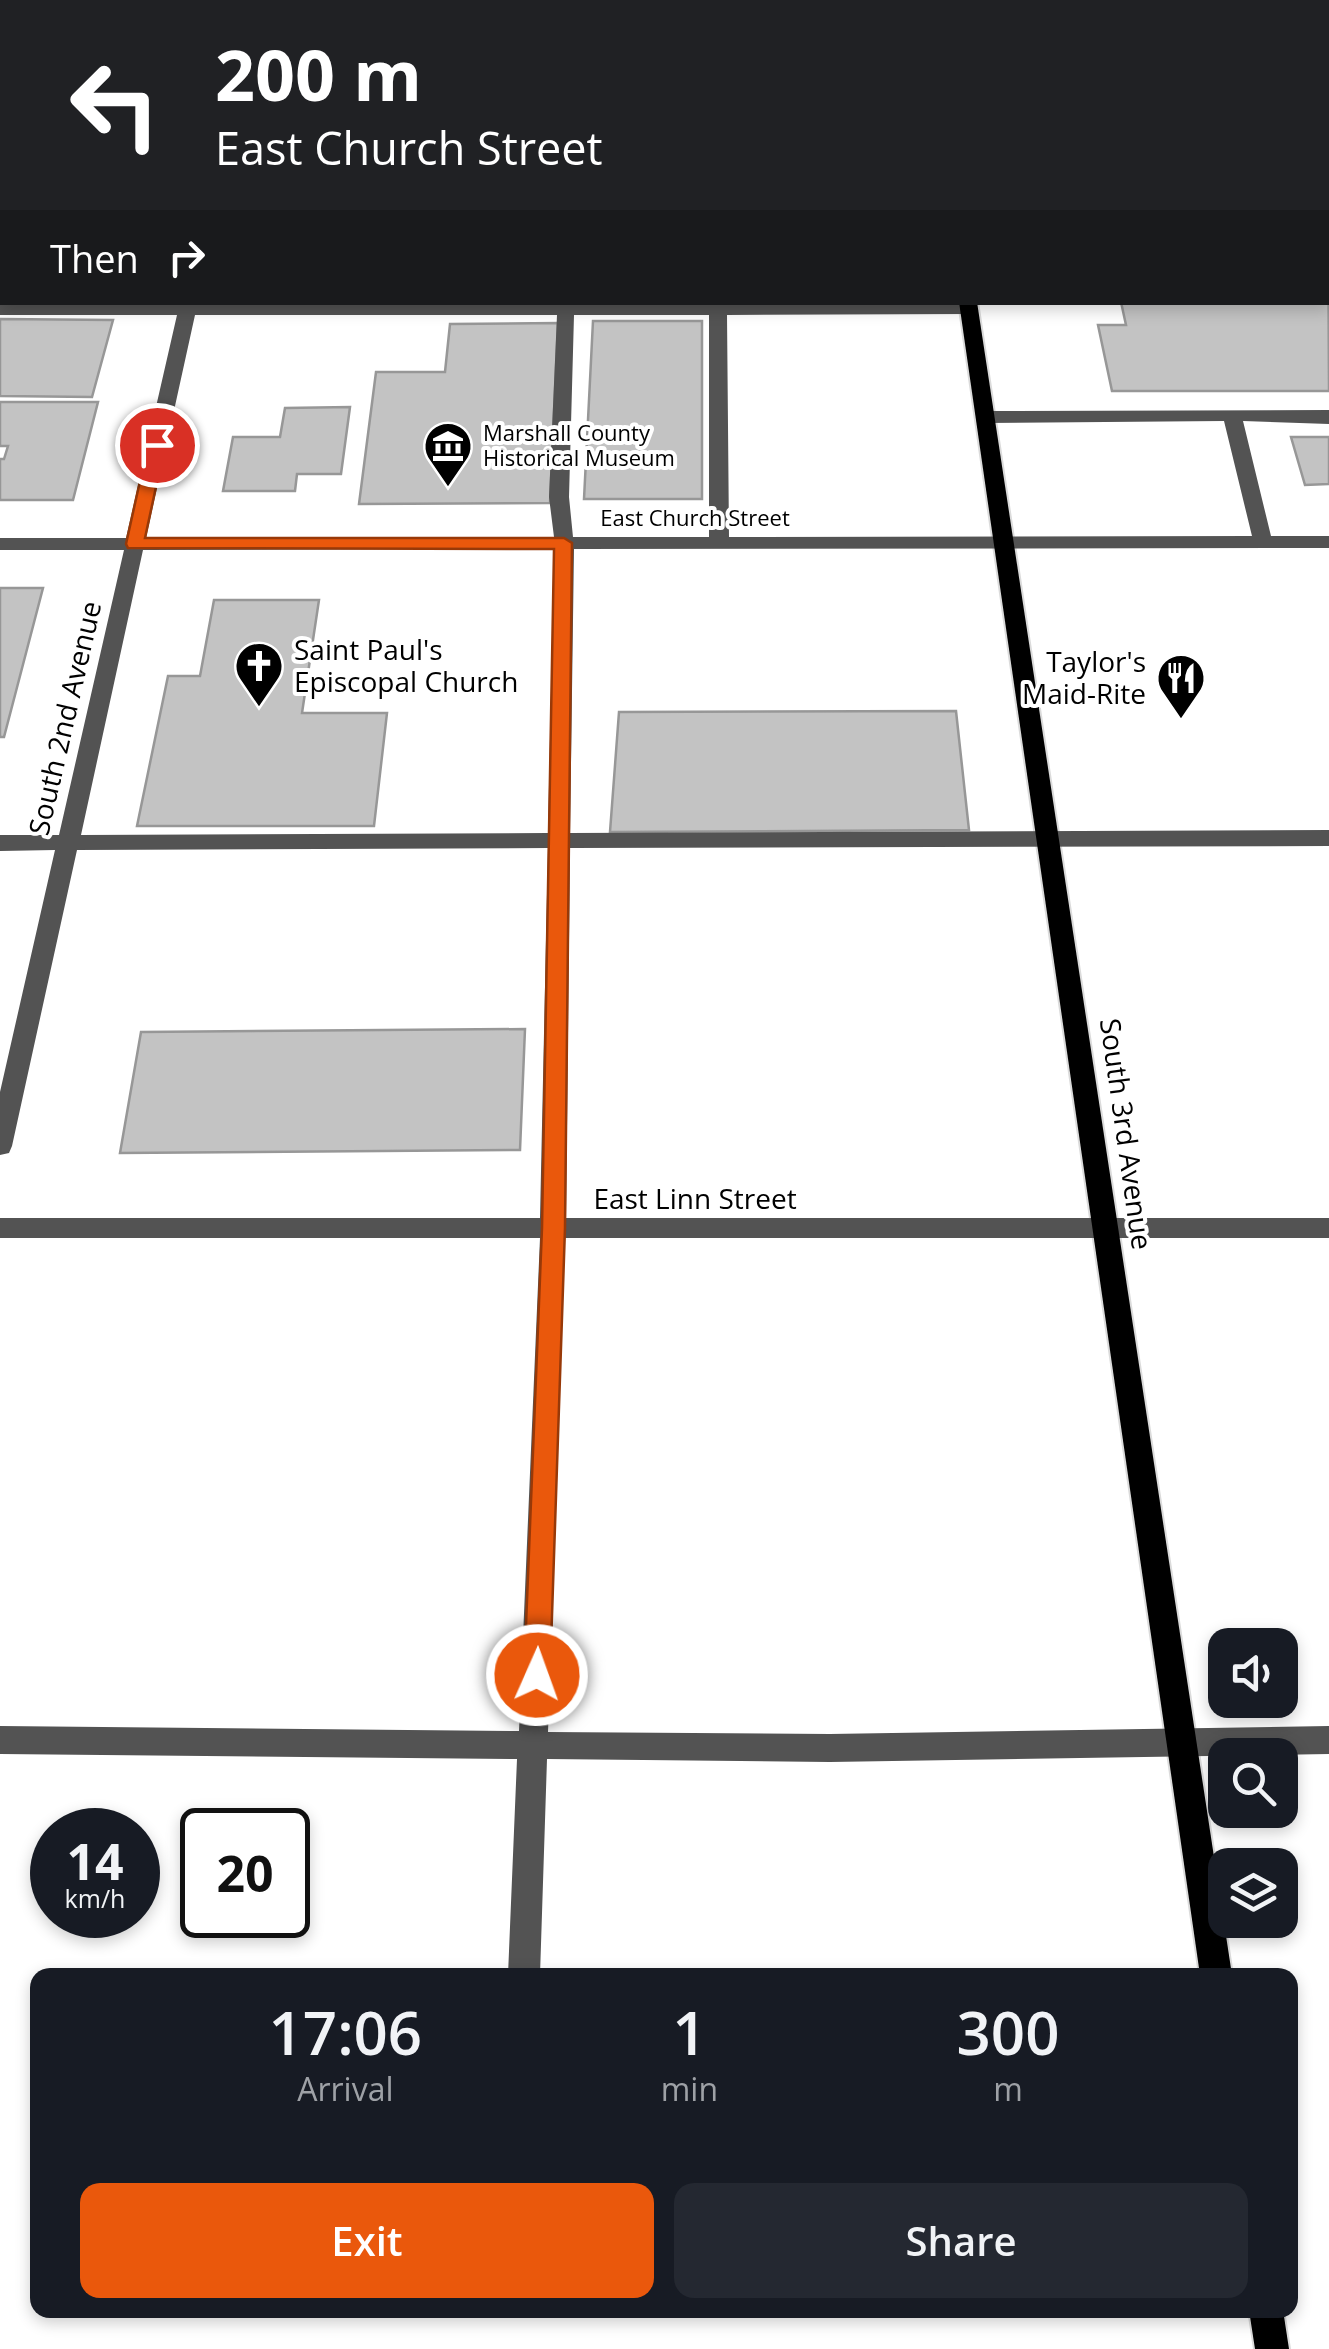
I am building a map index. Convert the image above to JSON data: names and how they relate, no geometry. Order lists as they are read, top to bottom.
{
  "streets": {
    "main road": ["South 3rd Avenue"],
    "street": ["East Church Street", "South 2nd Avenue", "East Linn Street"]
  },
  "crossings": [
    ["East Church Street", "South 2nd Avenue"],
    ["East Church Street", "South 3rd Avenue"],
    ["South 3rd Avenue", "East Linn Street"]
  ],
  "places": {
    "museum": ["Marshall County Historical Museum"],
    "church": ["Saint Paul's Episcopal Church"],
    "restaurant": ["Taylor's Maid-Rite"]
  },
  "page": {
    "turn": ["200 m", "East Church Street"],
    "then": "Then",
    "speed": "14 km/h",
    "limit": "20",
    "eta": [
      "17:06",
      "Arrival",
      "1",
      "min",
      "300",
      "m"
    ],
    "buttons": ["Exit", "Share"]
  }
}
